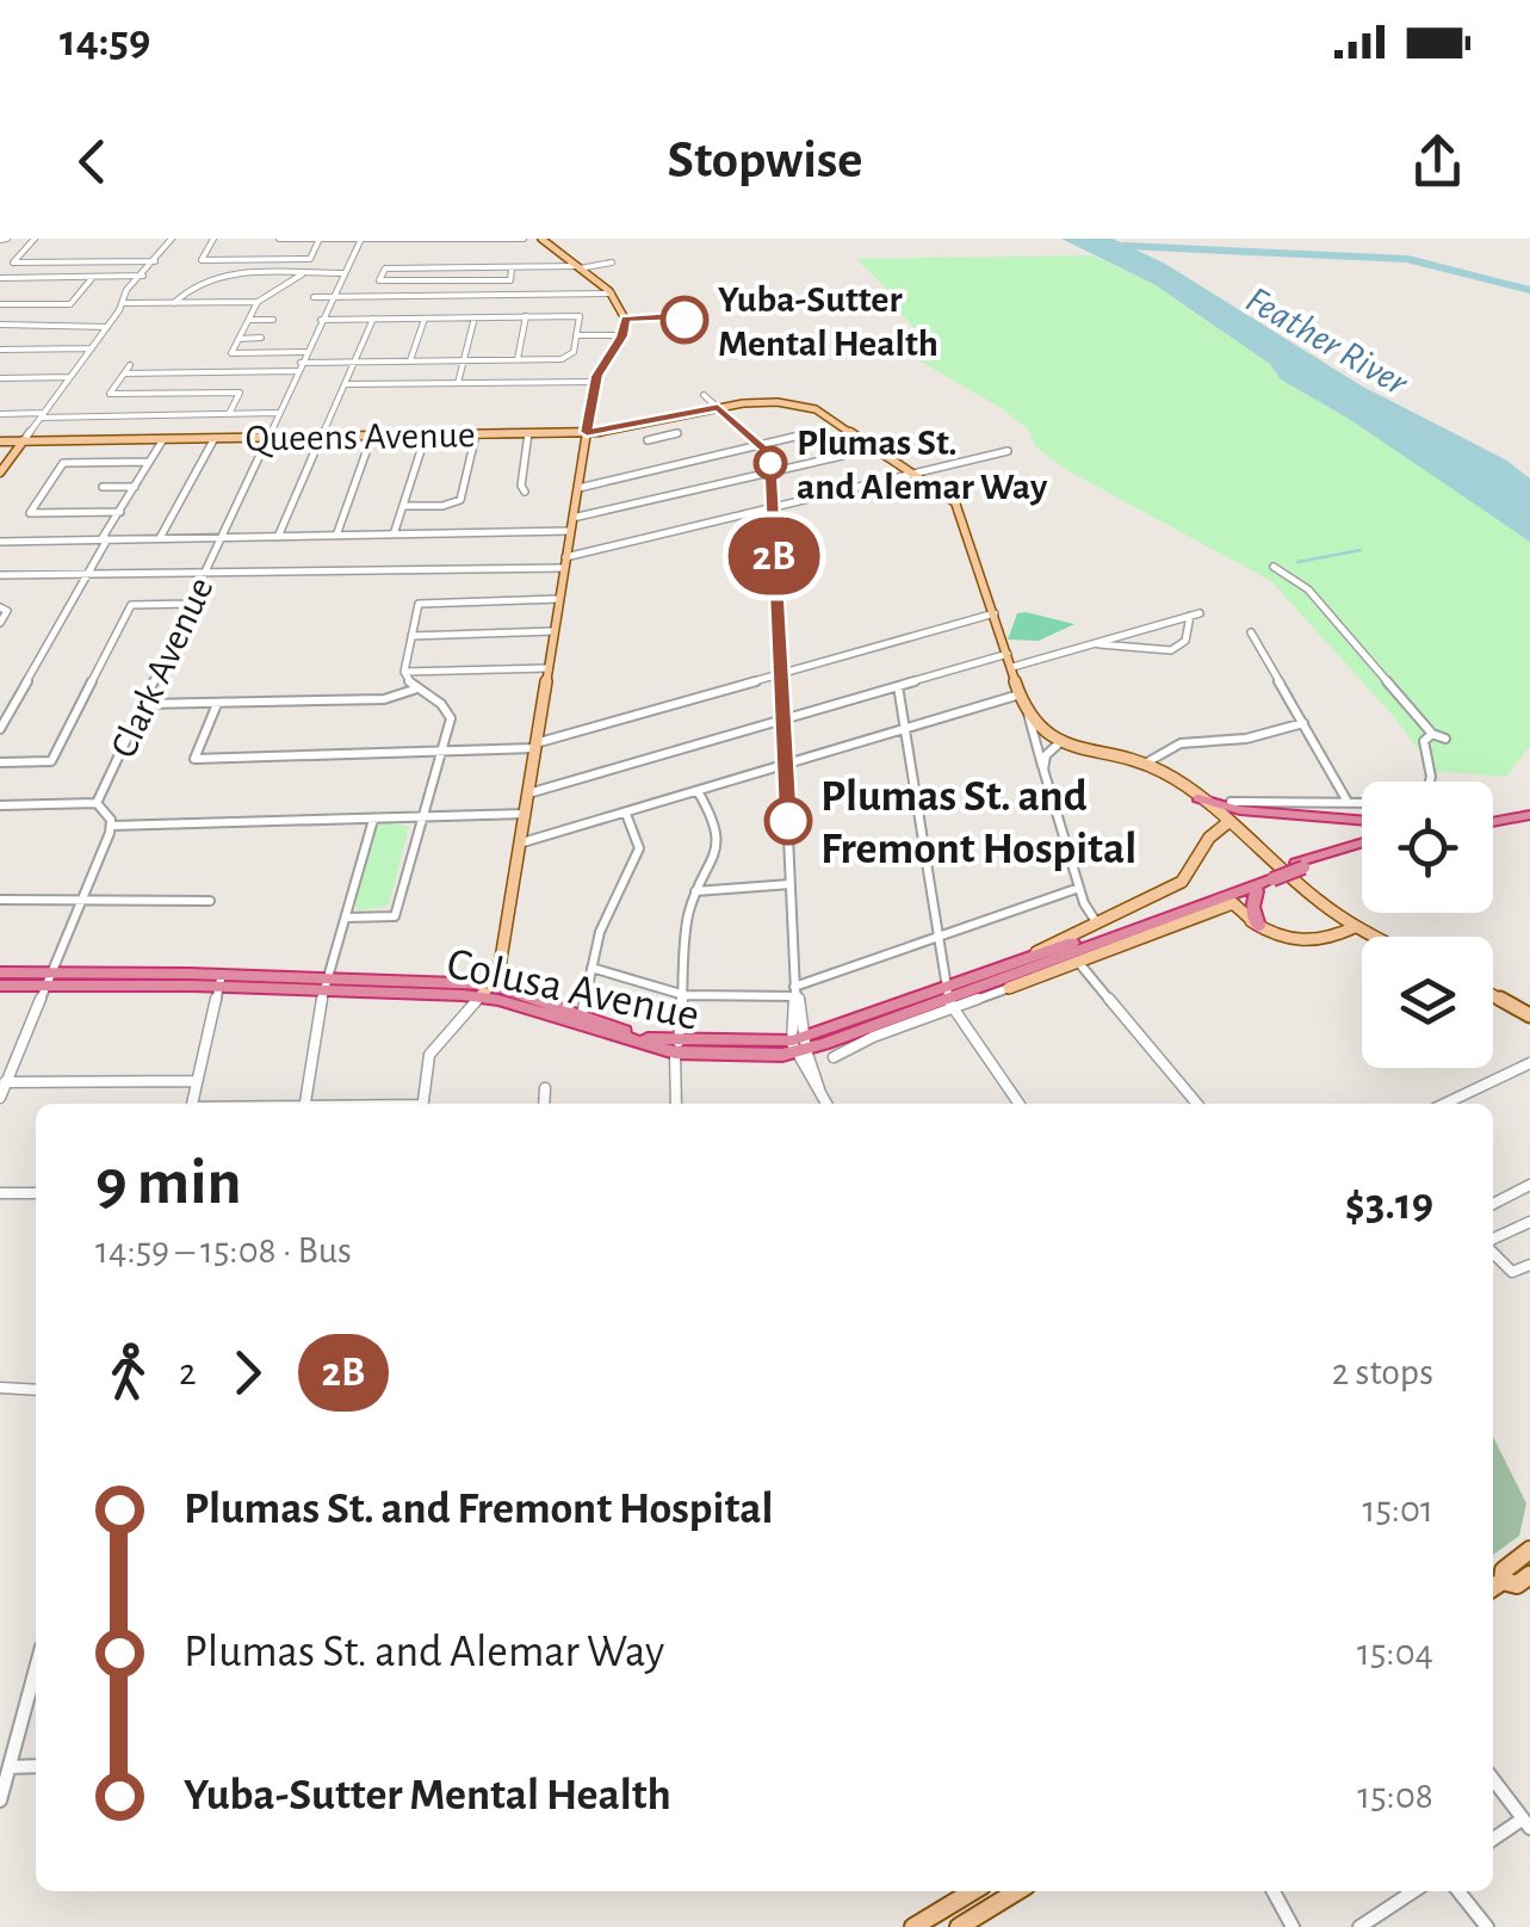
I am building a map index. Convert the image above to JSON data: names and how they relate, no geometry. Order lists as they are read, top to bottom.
{
  "streets": {
    "highway": ["Colusa Avenue"],
    "main road": ["Queens Avenue"],
    "street": ["Clark Avenue"]
  },
  "crossings": [
    ["Queens Avenue", "Clark Avenue"]
  ],
  "water": ["Feather River"],
  "places": ["Yuba-Sutter Mental Health", "Plumas St. and Alemar Way", "Plumas St. and Fremont Hospital"],
  "lines": ["bus line 2B"],
  "page": {
    "status": "14:59",
    "header": "Stopwise",
    "on_map": "2B",
    "heading": ["9 min", "14:59 – 15:08 · Bus", "$3.19"],
    "legs": ["2", "2B", "2 stops"],
    "list": [
      {
        "name": "Plumas St. and Fremont Hospital",
        "value": "15:01"
      },
      {
        "name": "Plumas St. and Alemar Way",
        "value": "15:04"
      },
      {
        "name": "Yuba-Sutter Mental Health",
        "value": "15:08"
      }
    ]
  }
}
